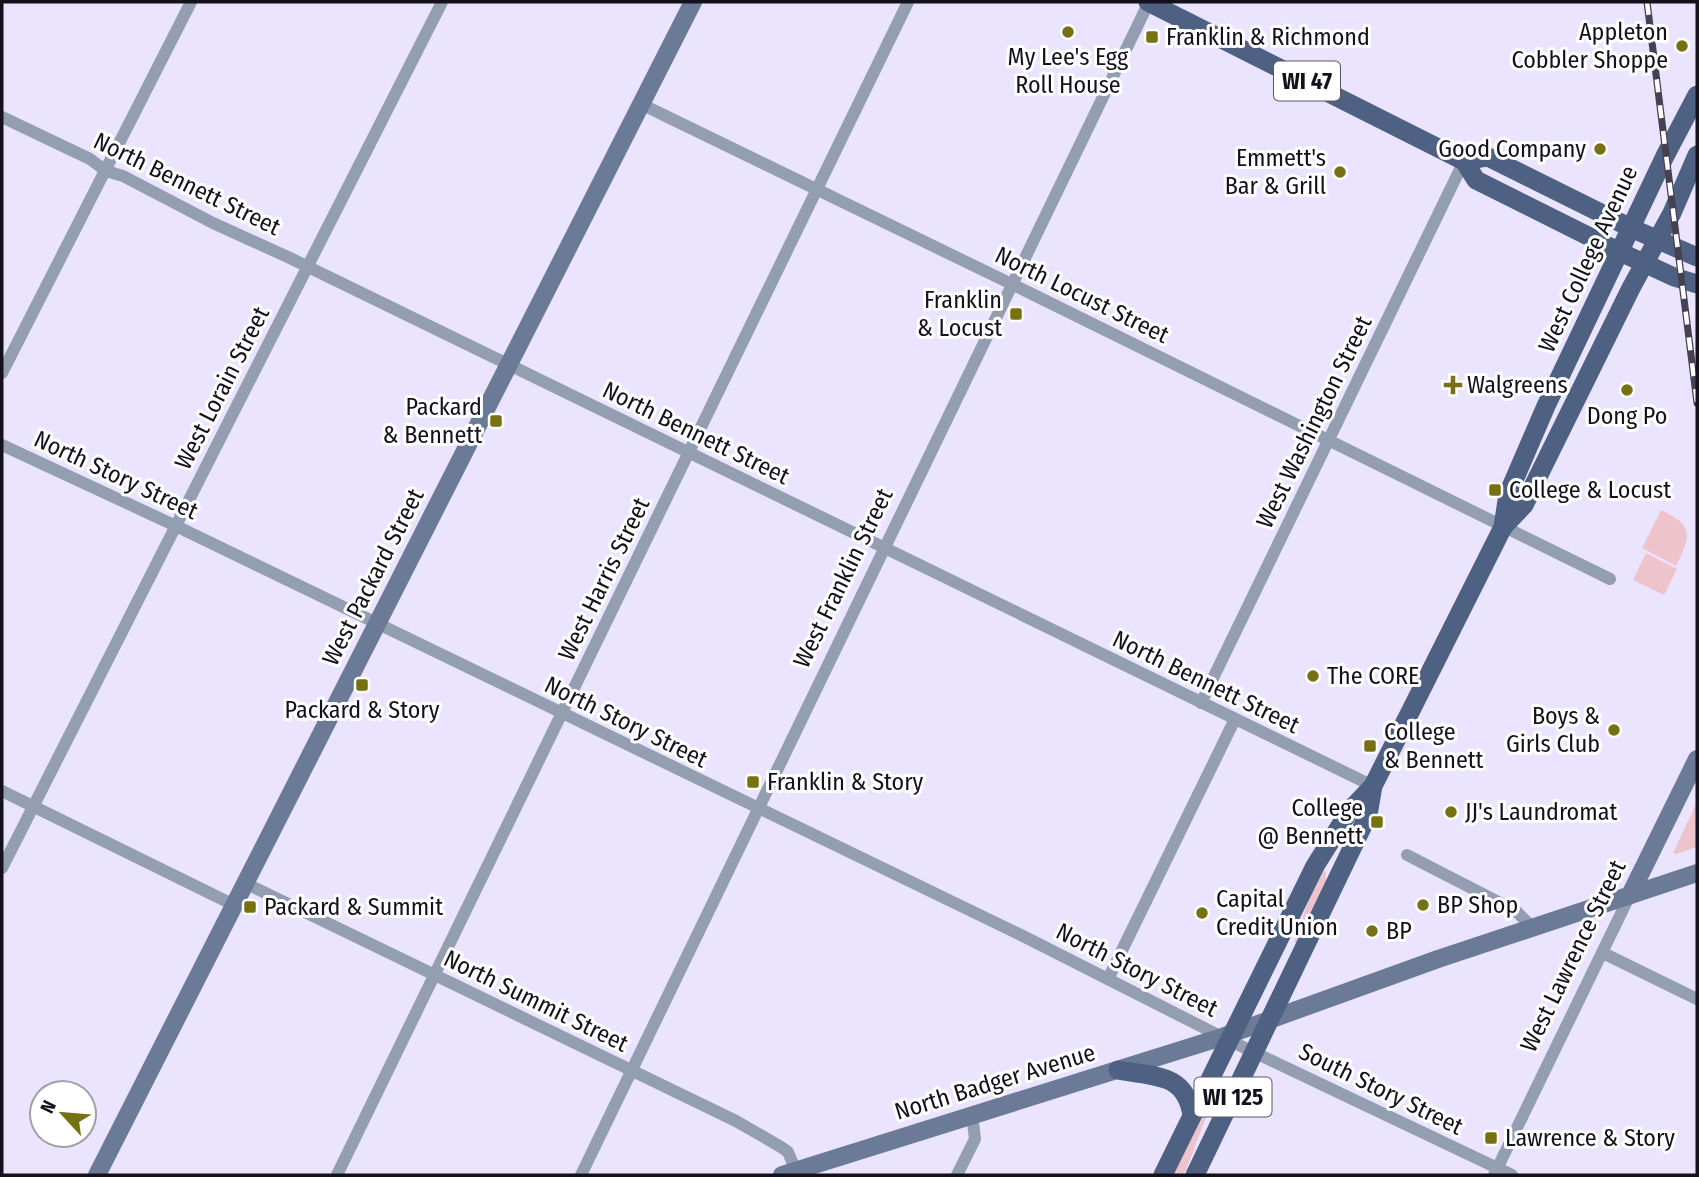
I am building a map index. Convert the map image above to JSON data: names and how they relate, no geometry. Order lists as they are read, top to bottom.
{
  "streets": {
    "main road": ["WI 47", "West College Avenue", "WI 125"],
    "street": [
      "North Bennett Street",
      "North Locust Street",
      "West Lorain Street",
      "West Washington Street",
      "North Story Street",
      "West Packard Street",
      "West Franklin Street",
      "West Harris Street",
      "West Lawrence Street",
      "North Summit Street",
      "North Badger Avenue",
      "South Story Street"
    ]
  },
  "crossings": [
    ["WI 47", "West College Avenue"],
    ["WI 47", "West Washington Street"],
    ["WI 47", "West Franklin Street"],
    ["North Bennett Street", "West College Avenue"],
    ["North Bennett Street", "West Lorain Street"],
    ["North Bennett Street", "West Washington Street"],
    ["North Bennett Street", "West Packard Street"],
    ["North Bennett Street", "West Franklin Street"],
    ["North Bennett Street", "West Harris Street"],
    ["West College Avenue", "North Locust Street"],
    ["West College Avenue", "North Story Street"],
    ["West College Avenue", "North Badger Avenue"],
    ["West College Avenue", "South Story Street"],
    ["North Locust Street", "West Washington Street"],
    ["North Locust Street", "West Packard Street"],
    ["North Locust Street", "West Franklin Street"],
    ["North Locust Street", "West Harris Street"],
    ["West Lorain Street", "North Story Street"],
    ["North Story Street", "West Packard Street"],
    ["North Story Street", "West Franklin Street"],
    ["North Story Street", "West Harris Street"],
    ["North Story Street", "North Badger Avenue"],
    ["North Story Street", "South Story Street"],
    ["West Packard Street", "North Summit Street"],
    ["West Franklin Street", "North Summit Street"],
    ["West Harris Street", "North Summit Street"],
    ["West Lawrence Street", "North Badger Avenue"],
    ["West Lawrence Street", "South Story Street"],
    ["North Summit Street", "North Badger Avenue"],
    ["North Badger Avenue", "South Story Street"]
  ],
  "places": {
    "other": [
      "My Lee's Egg Roll House",
      "Appleton Cobbler Shoppe",
      "Good Company",
      "Emmett's Bar & Grill",
      "Dong Po",
      "The CORE",
      "Boys & Girls Club",
      "JJ's Laundromat",
      "BP Shop",
      "Capital Credit Union",
      "BP"
    ],
    "transit": [
      "Franklin & Richmond",
      "Franklin & Locust",
      "Packard & Bennett",
      "College & Locust",
      "Packard & Story",
      "College & Bennett",
      "Franklin & Story",
      "College @ Bennett",
      "Packard & Summit",
      "Lawrence & Story"
    ],
    "health": ["Walgreens"]
  },
  "north": "top left"
}
